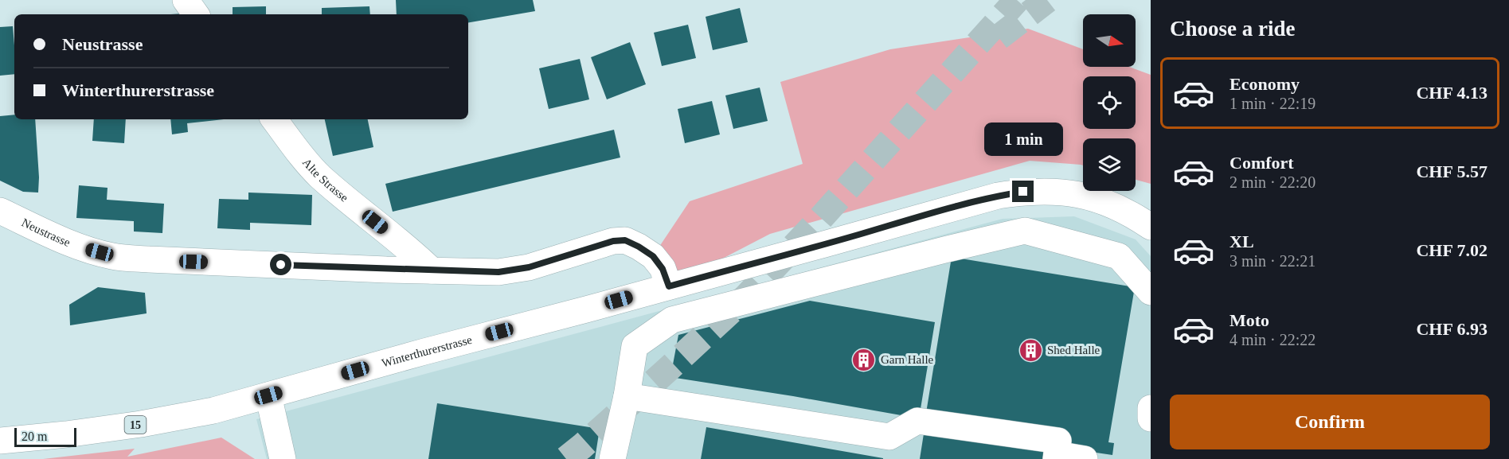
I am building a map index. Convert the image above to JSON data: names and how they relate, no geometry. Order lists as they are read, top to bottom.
{
  "streets": {
    "main road": [
      "Alte Strasse",
      "Neustrasse",
      "Winterthurerstrasse",
      "15"
    ]
  },
  "crossings": [
    ["Alte Strasse", "Neustrasse"],
    ["Neustrasse", "Winterthurerstrasse"]
  ],
  "places": {
    "building": ["Shed Halle", "Garn Halle"]
  },
  "scale_bar": "20 m",
  "north": "right",
  "page": {
    "heading": "Choose a ride",
    "banner": ["Neustrasse", "Winterthurerstrasse"],
    "list": [
      {
        "name": "Economy",
        "note": "1 min · 22:19",
        "value": "CHF 4.13"
      },
      {
        "name": "Comfort",
        "note": "2 min · 22:20",
        "value": "CHF 5.57"
      },
      {
        "name": "XL",
        "note": "3 min · 22:21",
        "value": "CHF 7.02"
      },
      {
        "name": "Moto",
        "note": "4 min · 22:22",
        "value": "CHF 6.93"
      }
    ],
    "bubble": "1 min",
    "buttons": "Confirm",
    "scale": "20 m"
  }
}
